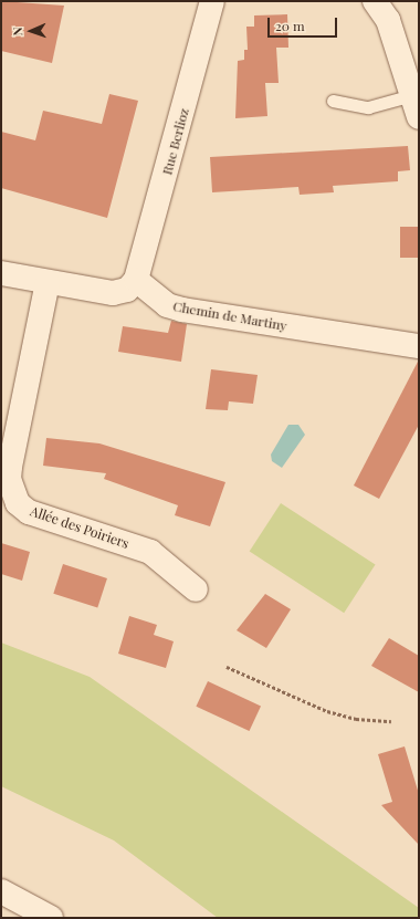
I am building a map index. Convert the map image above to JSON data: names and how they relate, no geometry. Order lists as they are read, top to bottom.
{
  "streets": {
    "street": ["Rue Berlioz", "Chemin de Martiny", "Allée des Poiriers"]
  },
  "crossings": [
    ["Rue Berlioz", "Chemin de Martiny"]
  ],
  "scale_bar": "20 m",
  "north": "left"
}
